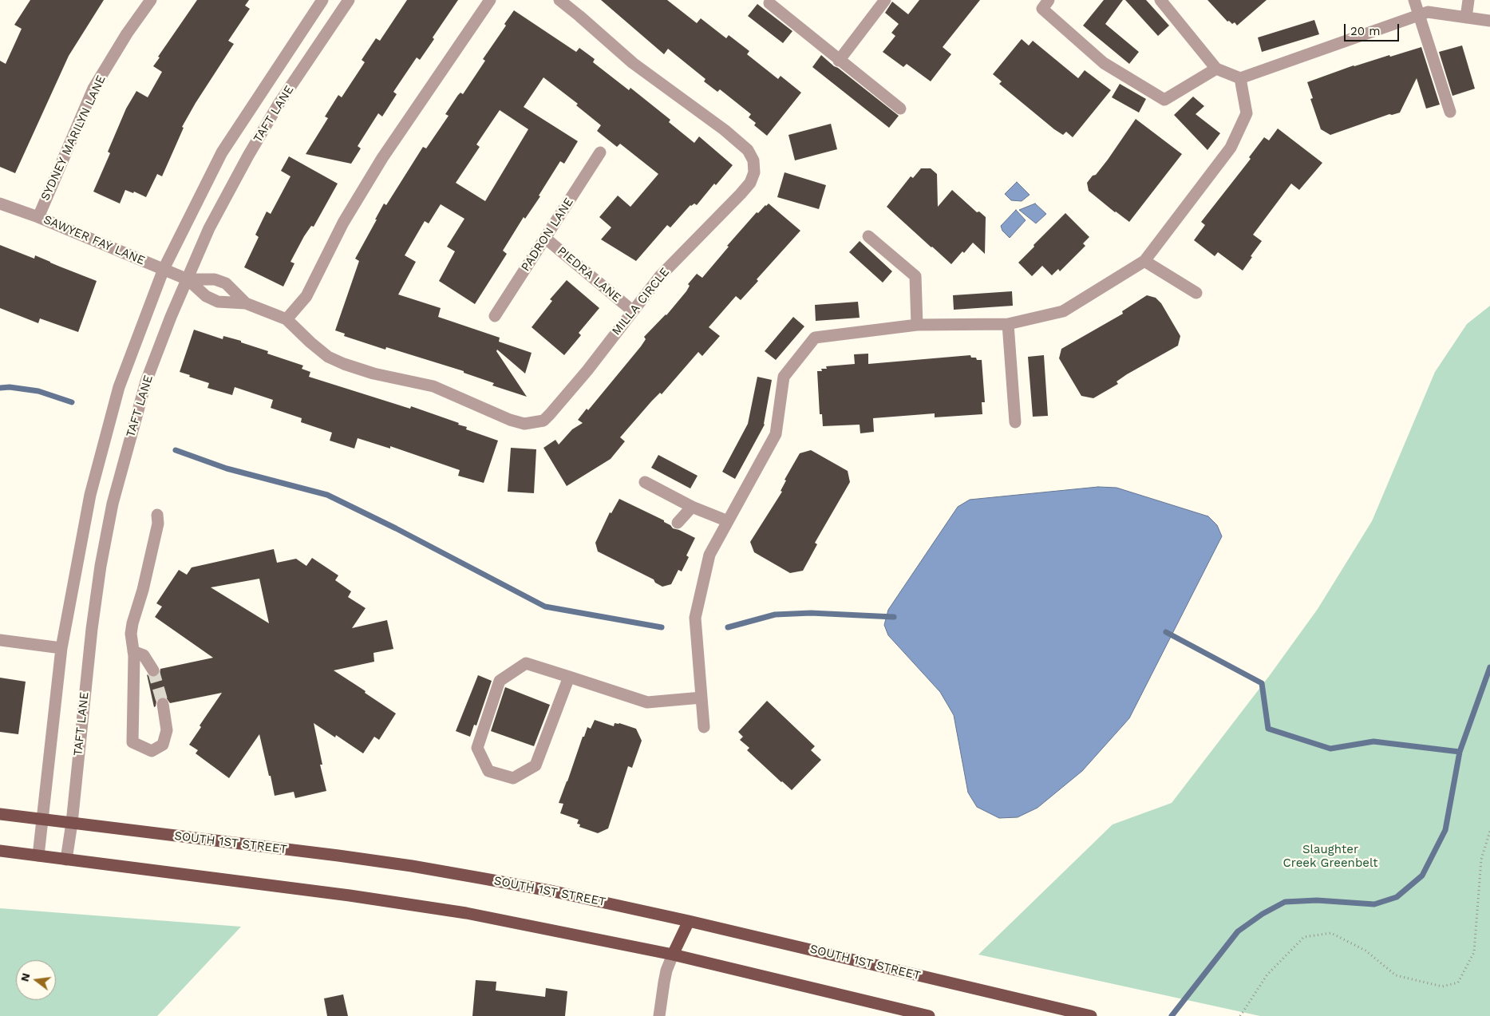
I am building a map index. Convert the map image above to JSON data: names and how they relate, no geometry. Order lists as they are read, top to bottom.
{
  "streets": {
    "main road": ["SOUTH 1ST STREET"],
    "street": [
      "TAFT LANE",
      "SYDNEY MARILYN LANE",
      "PADRON LANE",
      "SAWYER FAY LANE",
      "PIEDRA LANE",
      "MILLA CIRCLE"
    ]
  },
  "crossings": [
    ["TAFT LANE", "SAWYER FAY LANE"],
    ["TAFT LANE", "MILLA CIRCLE"],
    ["TAFT LANE", "SOUTH 1ST STREET"],
    ["SYDNEY MARILYN LANE", "SAWYER FAY LANE"],
    ["PADRON LANE", "PIEDRA LANE"],
    ["SAWYER FAY LANE", "MILLA CIRCLE"],
    ["PIEDRA LANE", "MILLA CIRCLE"]
  ],
  "parks": ["Slaughter Creek Greenbelt"],
  "scale_bar": "20 m",
  "north": "left"
}
